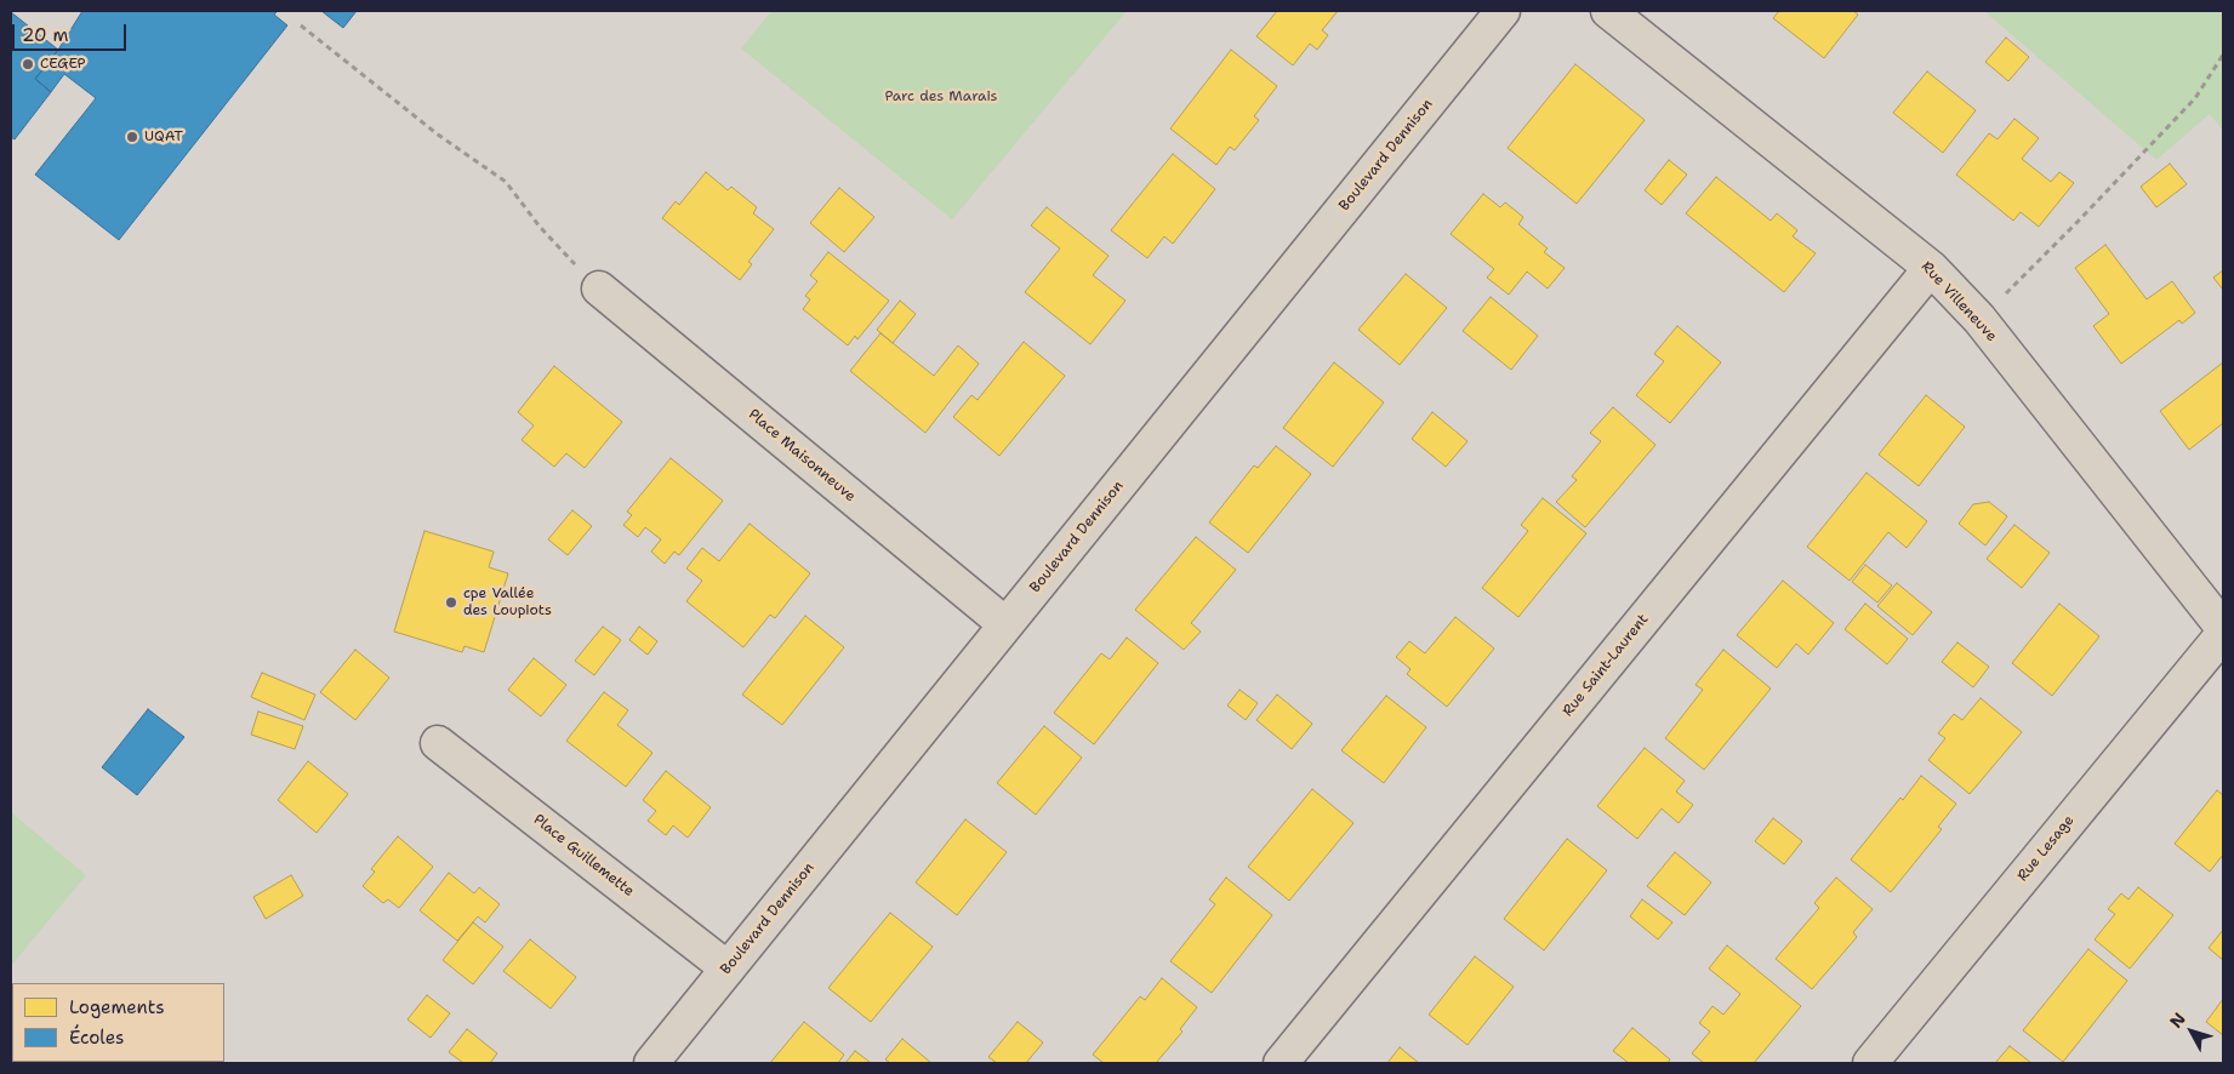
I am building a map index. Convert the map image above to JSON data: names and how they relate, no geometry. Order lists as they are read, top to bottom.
{
  "streets": {
    "street": [
      "Boulevard Dennison",
      "Rue Villeneuve",
      "Place Maisonneuve",
      "Rue Saint-Laurent",
      "Rue Lesage",
      "Place Guillemette"
    ]
  },
  "crossings": [
    ["Boulevard Dennison", "Place Maisonneuve"],
    ["Boulevard Dennison", "Place Guillemette"],
    ["Rue Villeneuve", "Rue Saint-Laurent"]
  ],
  "parks": ["Parc des Marais"],
  "places": ["CEGEP", "UQAT", "cpe Vallée des Loupiots"],
  "legend": ["Logements", "Écoles"],
  "scale_bar": "20 m",
  "north": "top left"
}
